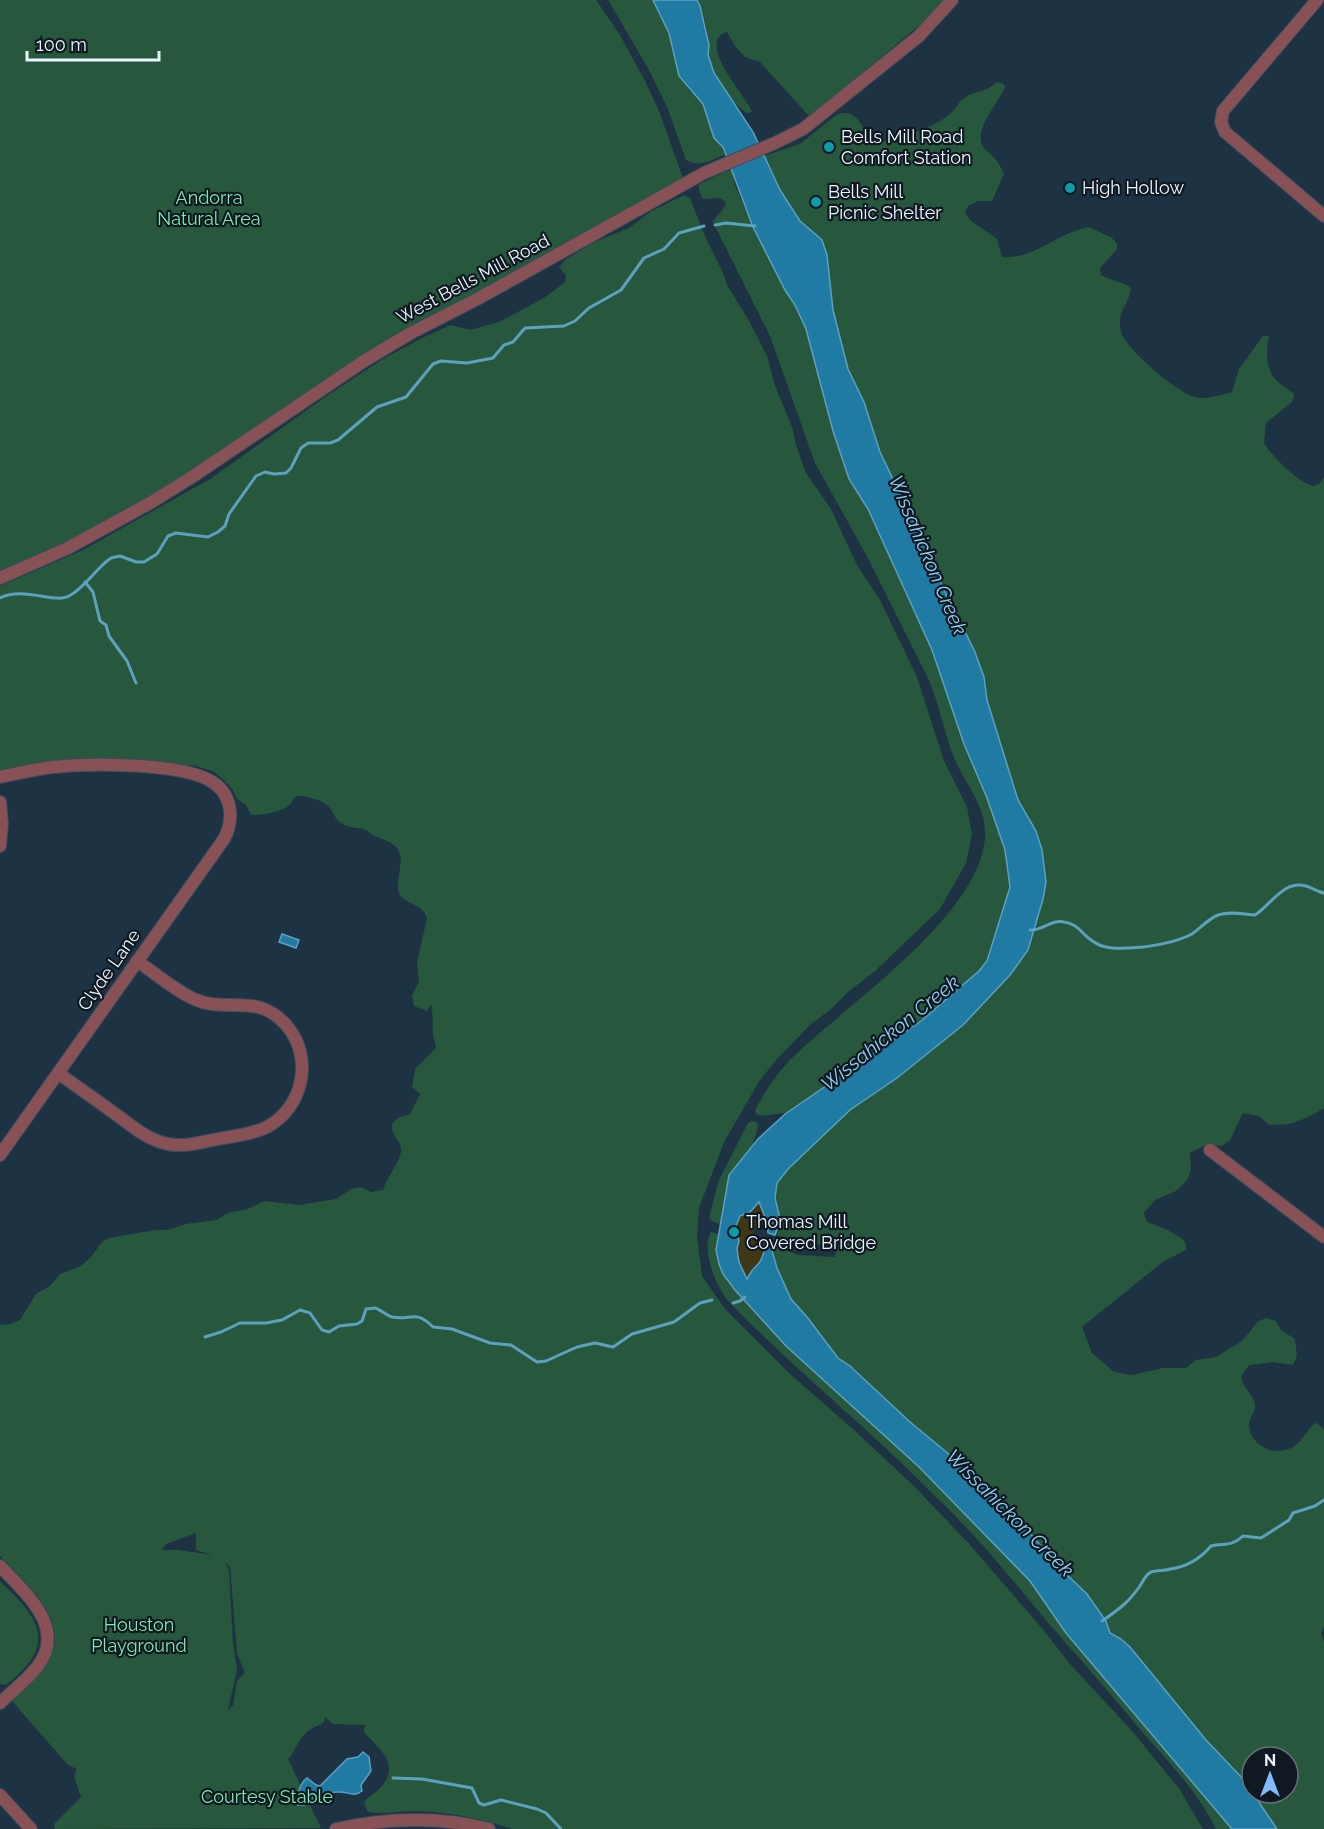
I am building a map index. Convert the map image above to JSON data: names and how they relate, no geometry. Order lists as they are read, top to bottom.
{
  "streets": {
    "street": ["West Bells Mill Road", "Clyde Lane"]
  },
  "water": ["Wissahickon Creek"],
  "parks": ["Andorra Natural Area", "Houston Playground", "Courtesy Stable"],
  "places": [
    "Bells Mill Road Comfort Station",
    "High Hollow",
    "Bells Mill Picnic Shelter",
    "Thomas Mill Covered Bridge"
  ],
  "scale_bar": "100 m",
  "north": "top"
}
